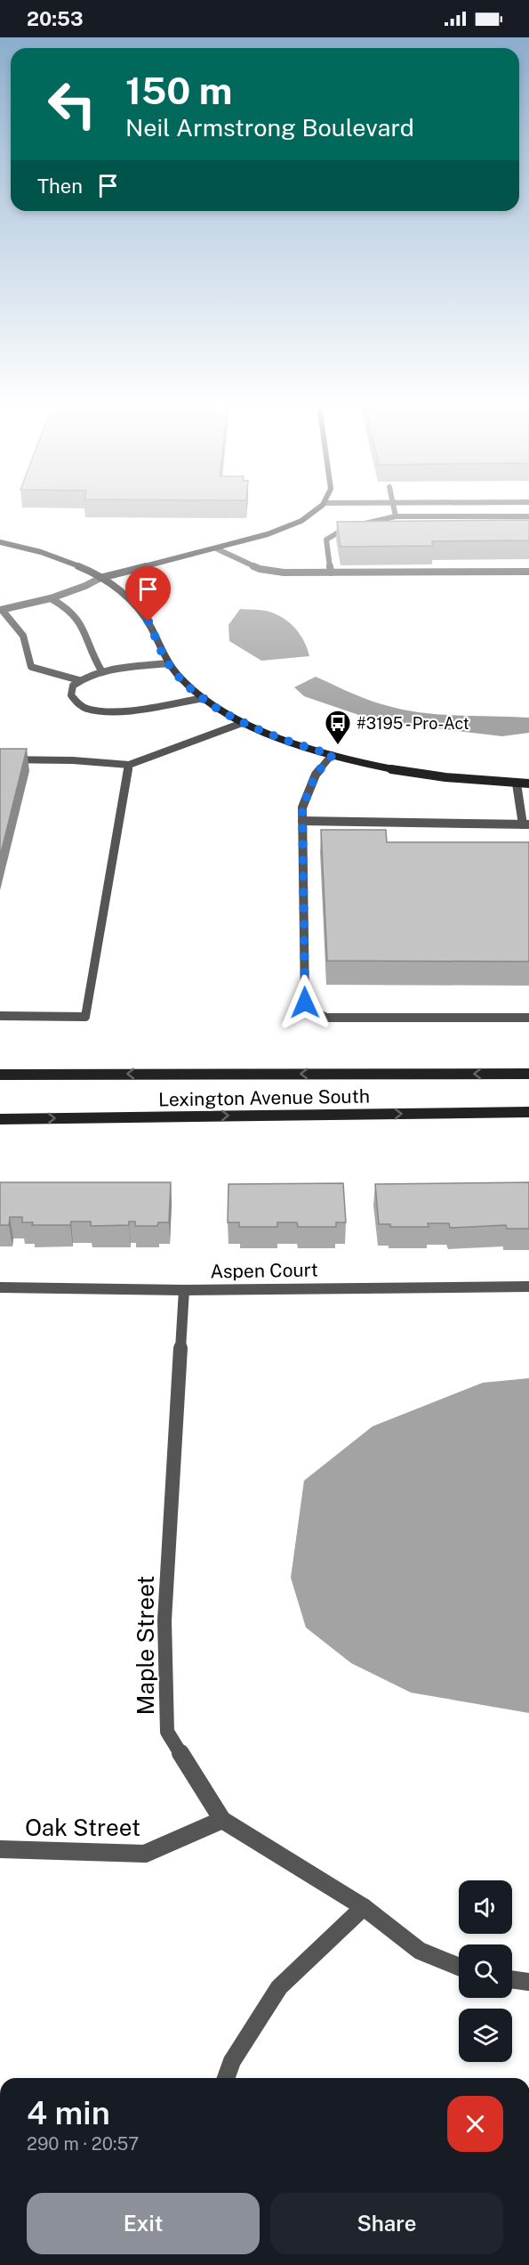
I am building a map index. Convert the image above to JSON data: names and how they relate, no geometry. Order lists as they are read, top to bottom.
{
  "streets": {
    "street": [
      "Lexington Avenue South",
      "Aspen Court",
      "Maple Street",
      "Oak Street"
    ]
  },
  "crossings": [
    ["Aspen Court", "Maple Street"],
    ["Maple Street", "Oak Street"]
  ],
  "places": {
    "bus stop": ["#3195 - Pro-Act"]
  },
  "page": {
    "status": "20:53",
    "turn": ["150 m", "Neil Armstrong Boulevard"],
    "then": "Then",
    "heading": ["4 min", "290 m · 20:57"],
    "buttons": ["Exit", "Share"]
  }
}
